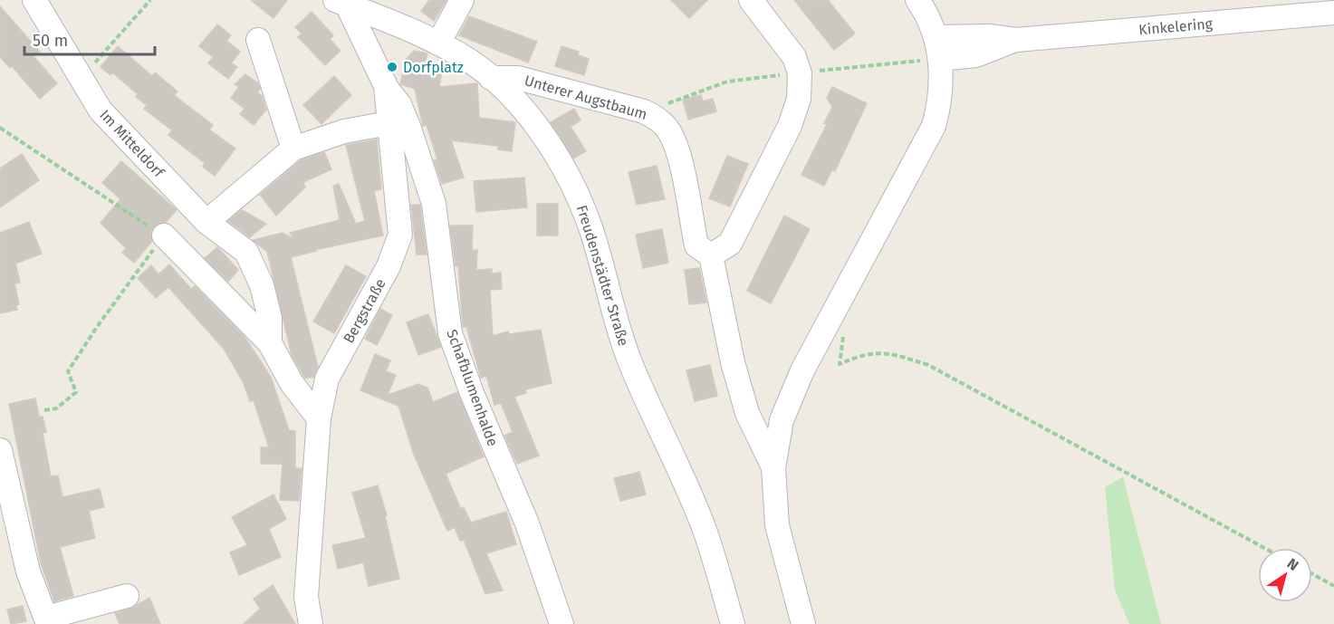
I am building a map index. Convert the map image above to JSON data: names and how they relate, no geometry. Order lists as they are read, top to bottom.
{
  "streets": {
    "street": [
      "Kinkelering",
      "Unterer Augstbaum",
      "Im Mitteldorf",
      "Freudenstädter Straße",
      "Bergstraße",
      "Schafblumenhalde"
    ]
  },
  "crossings": [
    ["Unterer Augstbaum", "Freudenstädter Straße"],
    ["Im Mitteldorf", "Bergstraße"],
    ["Freudenstädter Straße", "Bergstraße"],
    ["Bergstraße", "Schafblumenhalde"]
  ],
  "places": ["Dorfplatz"],
  "scale_bar": "50 m",
  "north": "top right"
}
